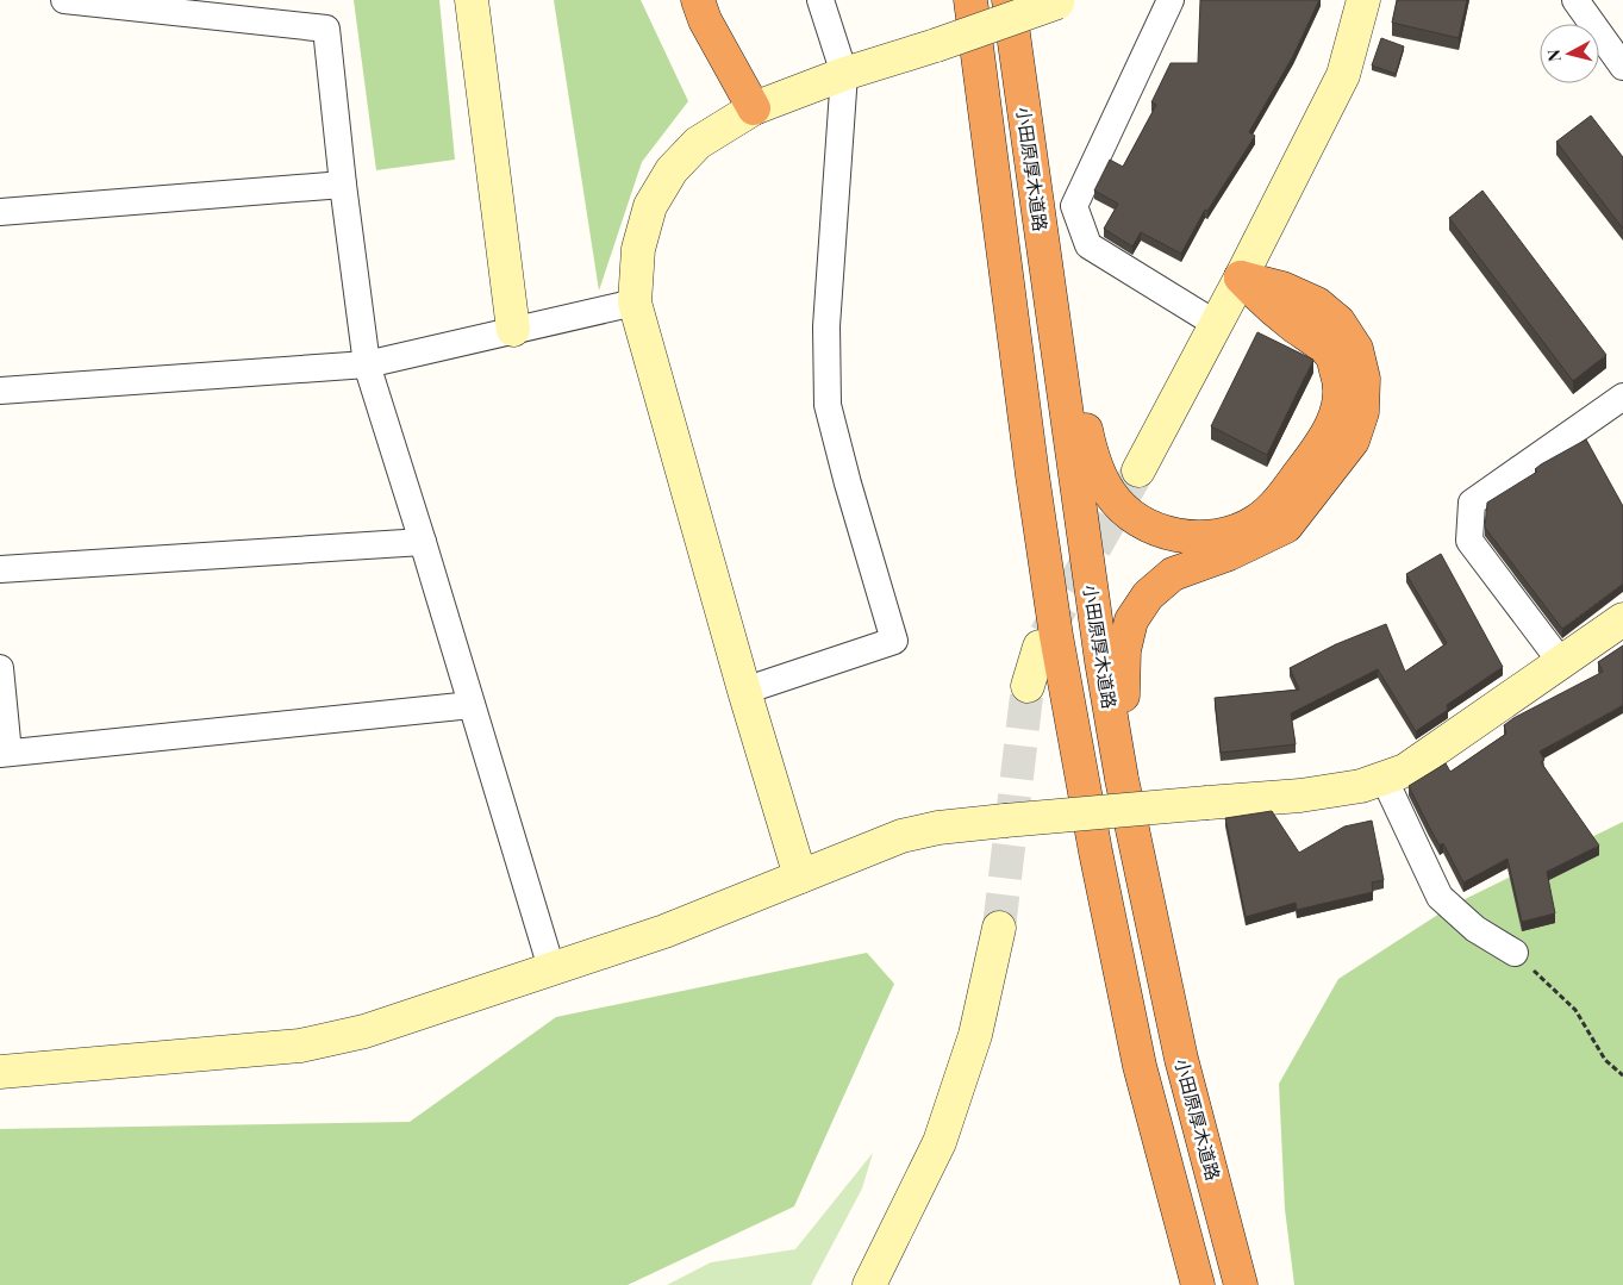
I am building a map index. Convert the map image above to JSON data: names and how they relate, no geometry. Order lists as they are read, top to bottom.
{
  "streets": {
    "highway": ["小田原厚木道路"]
  },
  "north": "left"
}
